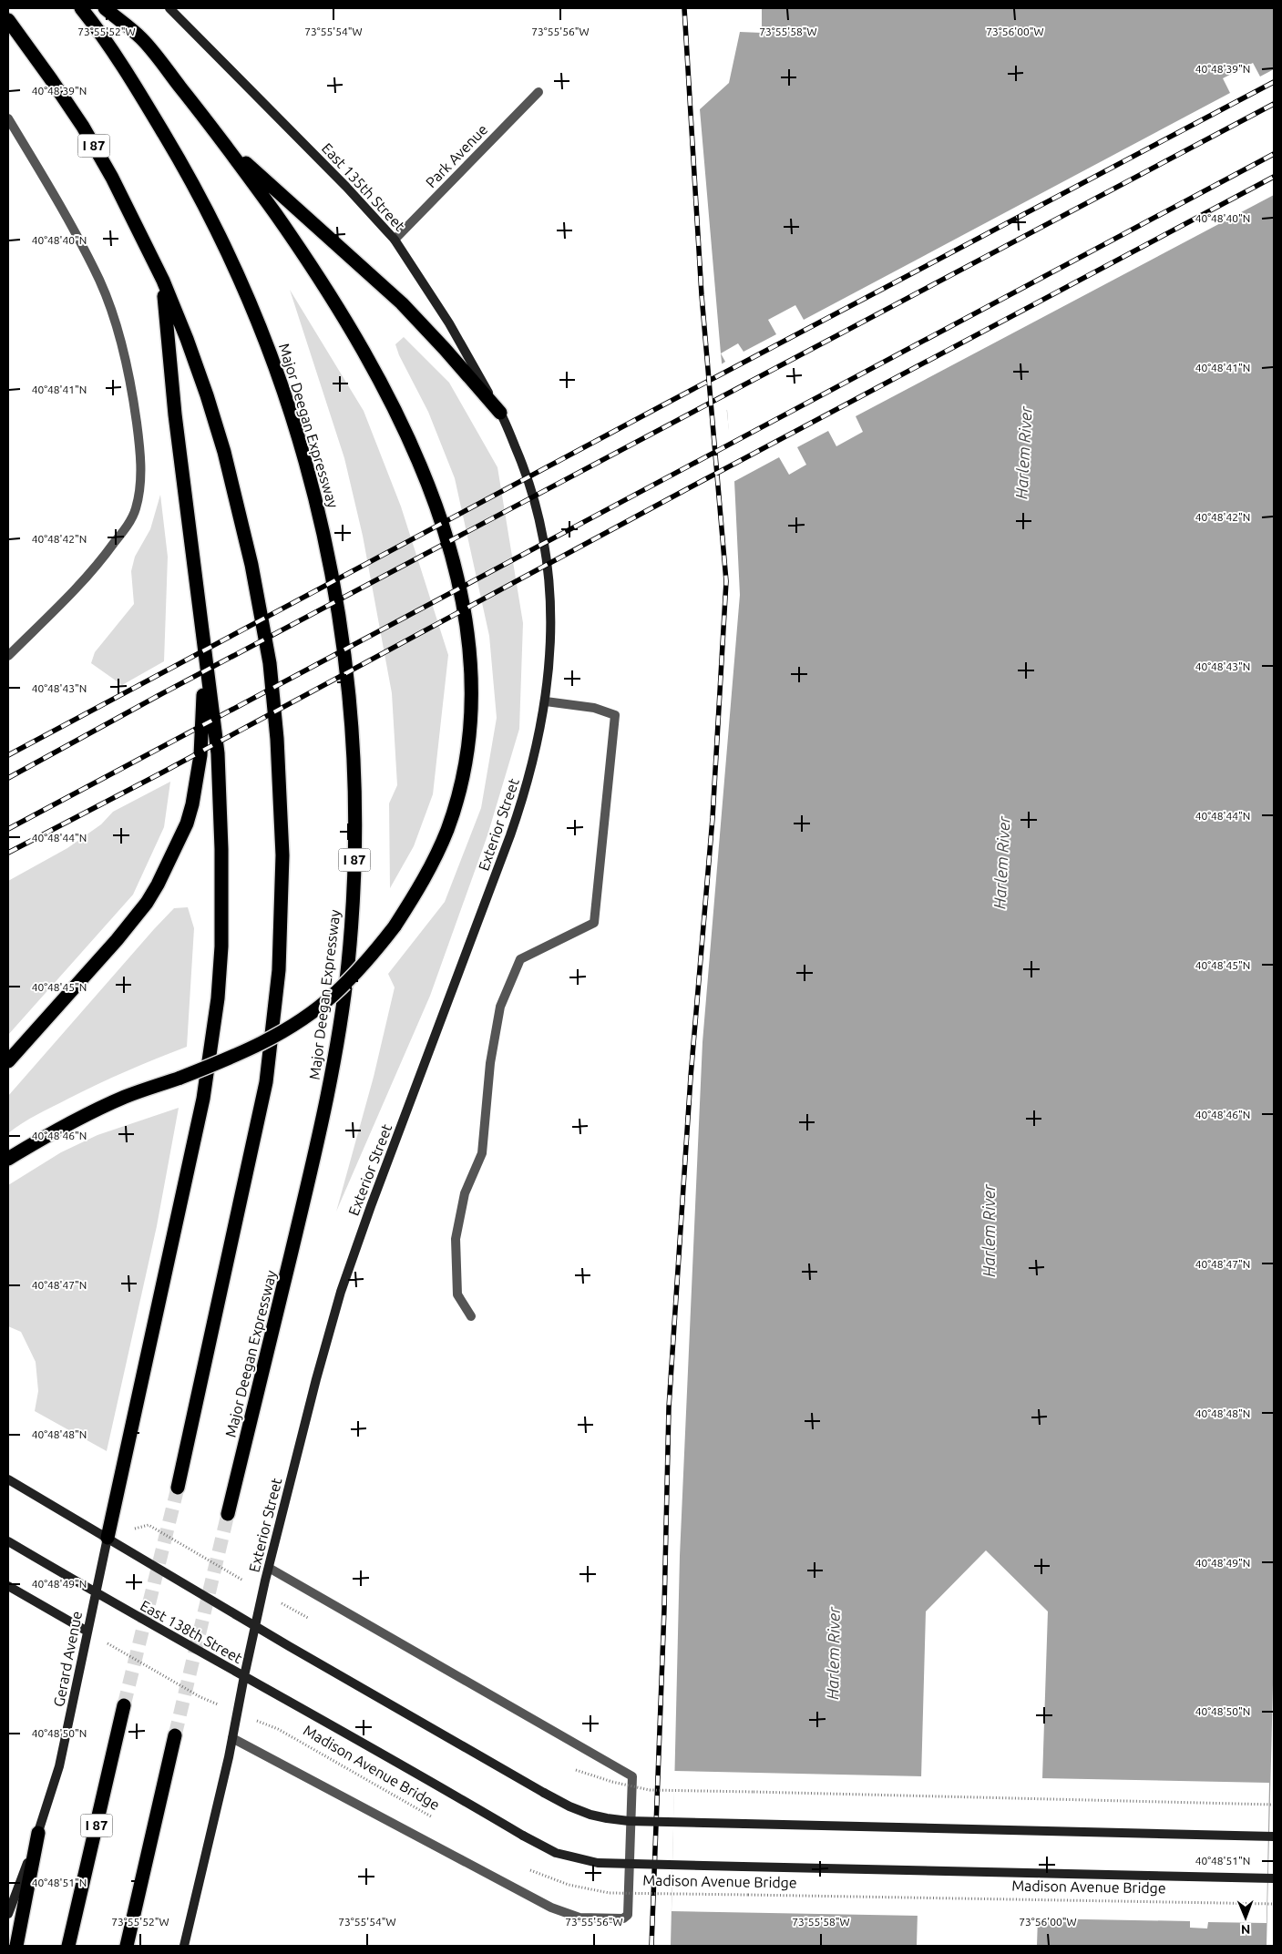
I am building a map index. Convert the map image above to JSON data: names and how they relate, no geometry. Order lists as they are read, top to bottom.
{
  "streets": {
    "highway": ["I 87", "Major Deegan Expressway"],
    "main road": [
      "East 135th Street",
      "Exterior Street",
      "East 138th Street",
      "Gerard Avenue",
      "Madison Avenue Bridge"
    ],
    "street": ["Park Avenue"]
  },
  "crossings": [
    ["Park Avenue", "East 135th Street"],
    ["East 135th Street", "Exterior Street"],
    ["Exterior Street", "East 138th Street"],
    ["Exterior Street", "Madison Avenue Bridge"],
    ["East 138th Street", "Gerard Avenue"],
    ["East 138th Street", "Madison Avenue Bridge"]
  ],
  "water": ["Harlem River"],
  "north": "bottom",
  "coordinates": [
    "73°55'52\"W",
    "73°55'54\"W",
    "73°55'56\"W",
    "73°55'58\"W",
    "73°56'00\"W",
    "40°48'39\"N",
    "40°48'40\"N",
    "40°48'41\"N",
    "40°48'42\"N",
    "40°48'43\"N",
    "40°48'44\"N",
    "40°48'45\"N",
    "40°48'46\"N",
    "40°48'47\"N",
    "40°48'48\"N",
    "40°48'49\"N",
    "40°48'50\"N",
    "40°48'51\"N"
  ]
}
